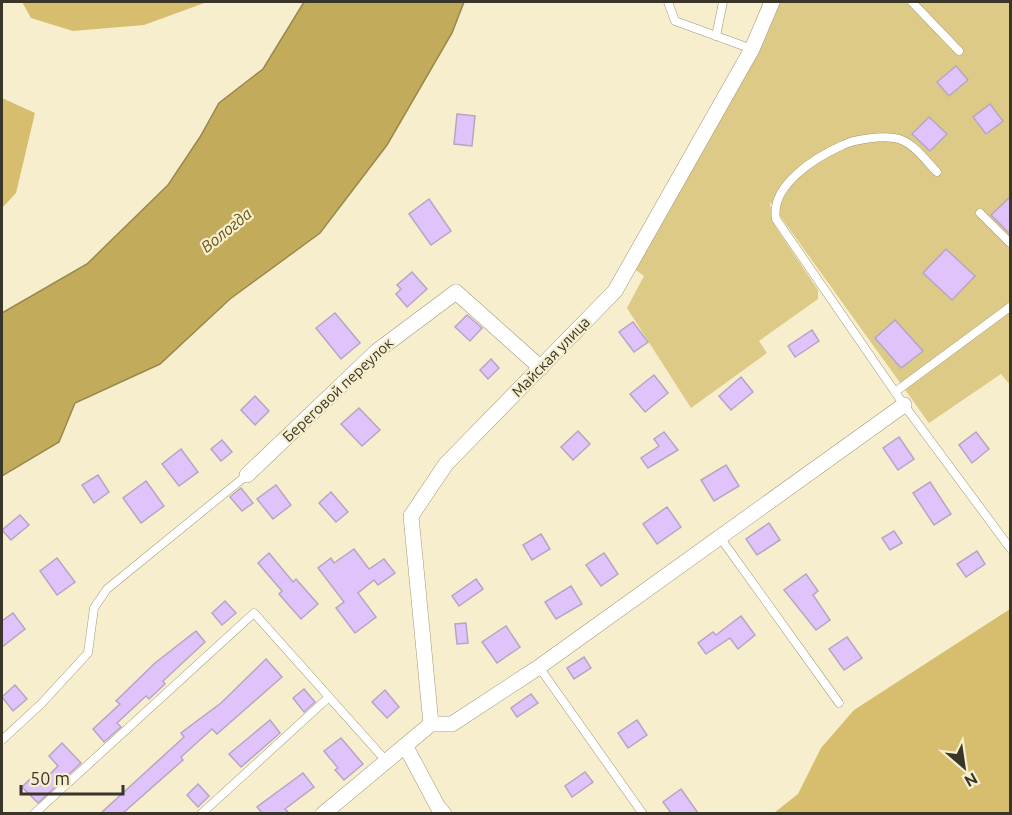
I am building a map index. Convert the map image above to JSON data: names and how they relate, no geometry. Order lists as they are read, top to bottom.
{
  "streets": {
    "street": ["Майская улица", "Береговой переулок"]
  },
  "crossings": [
    ["Майская улица", "Береговой переулок"]
  ],
  "water": ["Вологда"],
  "scale_bar": "50 m",
  "north": "bottom right"
}
